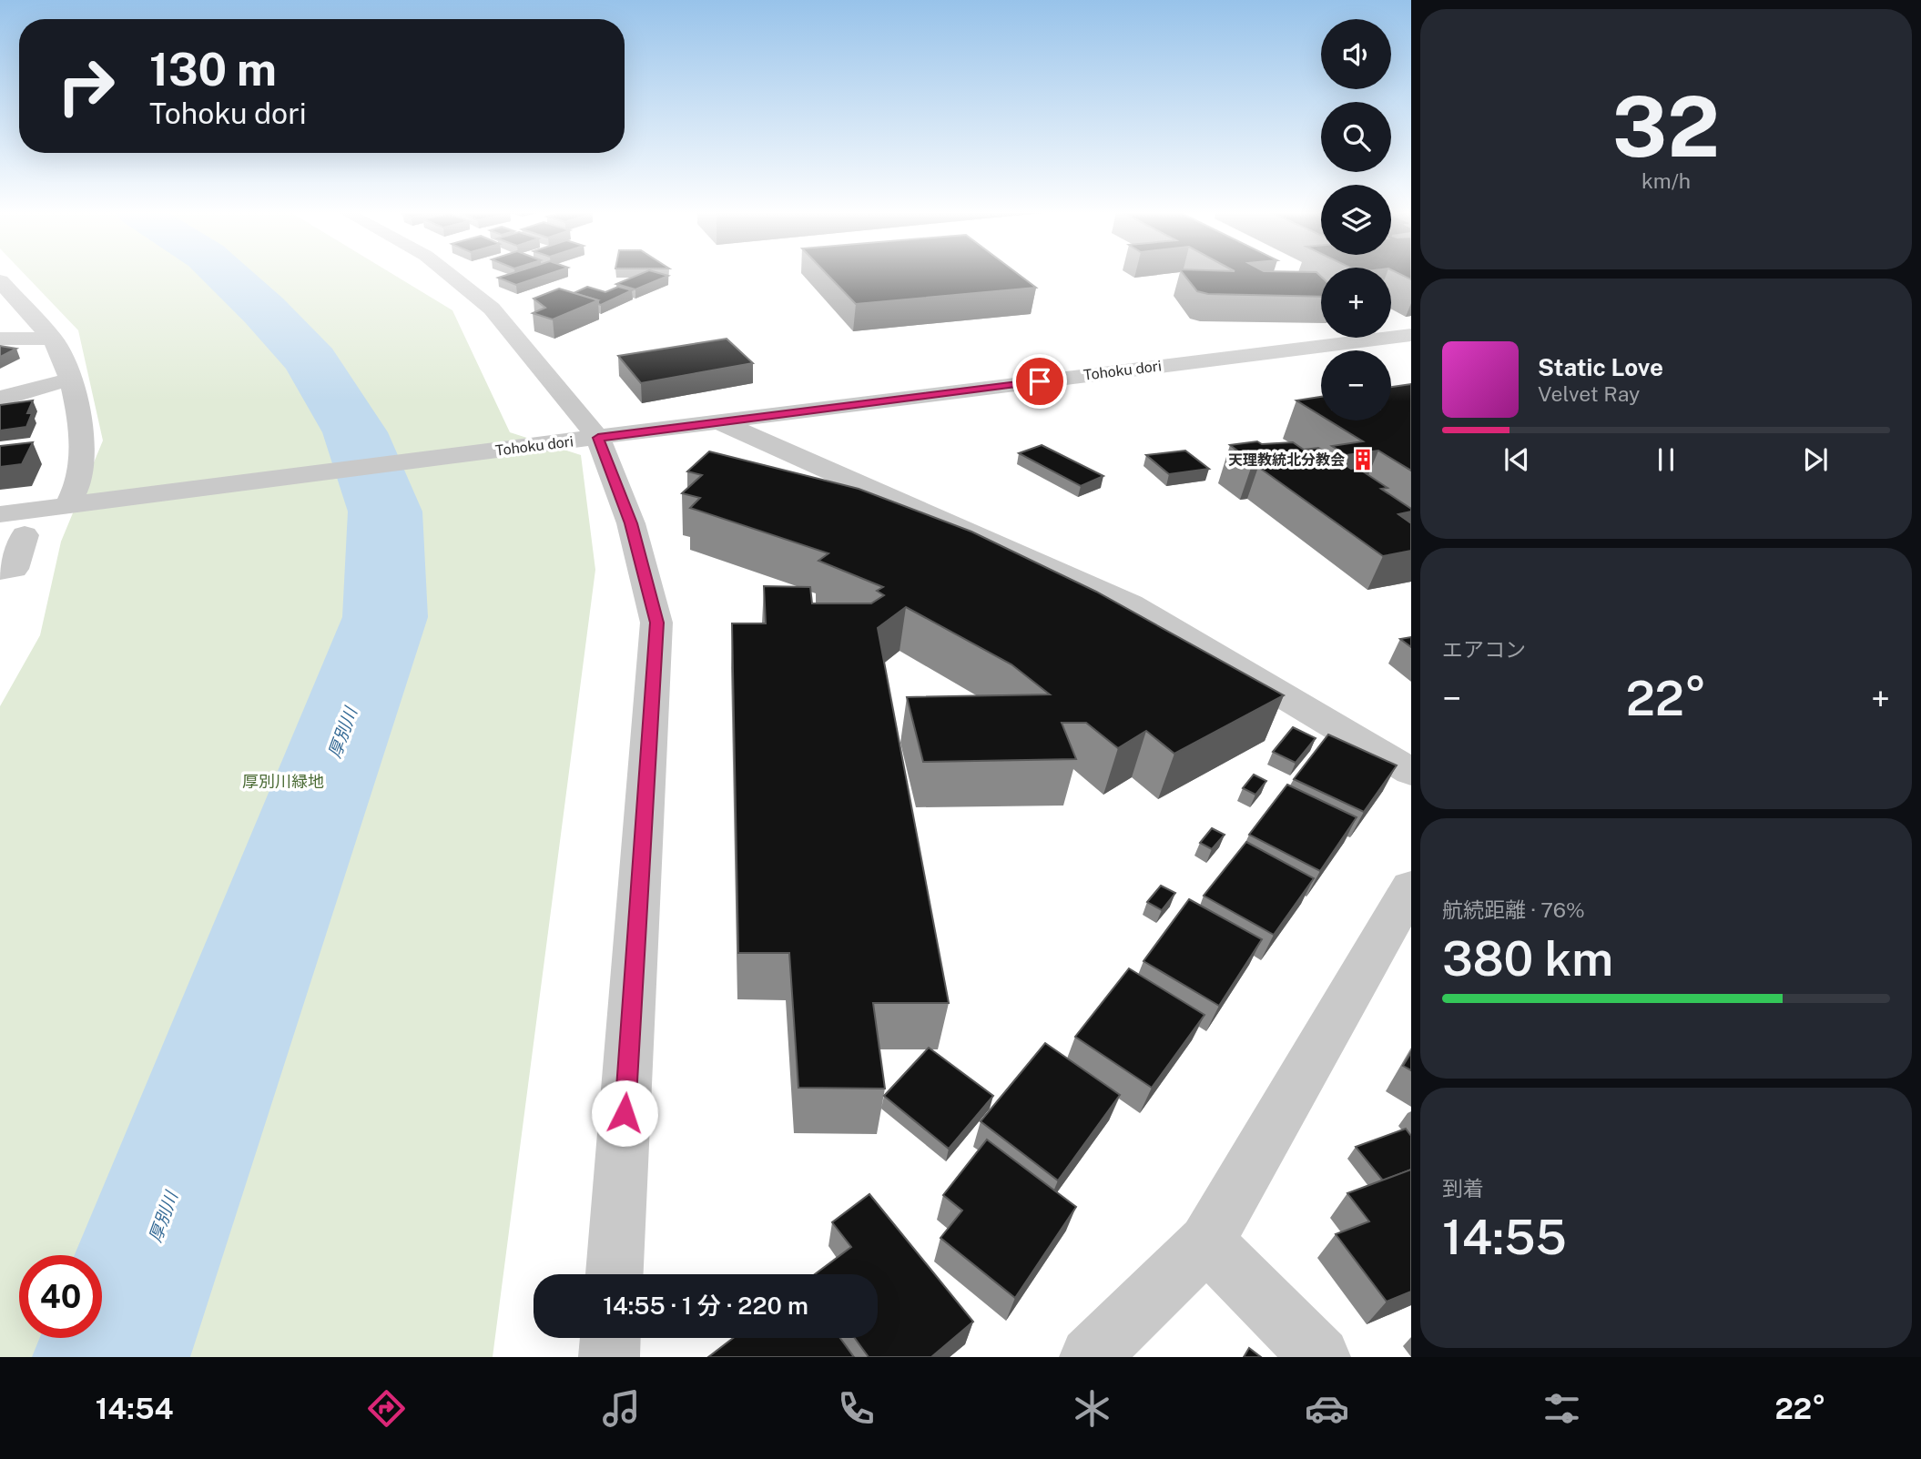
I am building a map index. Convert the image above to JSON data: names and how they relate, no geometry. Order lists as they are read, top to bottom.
{
  "streets": {
    "street": ["Tohoku dori"]
  },
  "water": ["厚別川"],
  "parks": ["厚別川緑地"],
  "places": {
    "building": ["天理教統北分教会"]
  },
  "page": {
    "tile": [
      ["32", "km/h"],
      "エアコン",
      ["航続距離 · 76%", "380 km"],
      ["到着", "14:55"]
    ],
    "map_buttons": ["+", "−"],
    "turn": ["130 m", "Tohoku dori"],
    "song": ["Static Love", "Velvet Ray"],
    "heat": ["−", "22°", "+"],
    "limit": "40",
    "trip": "14:55 · 1 分 · 220 m",
    "tabs": ["14:54", "22°"]
  }
}
